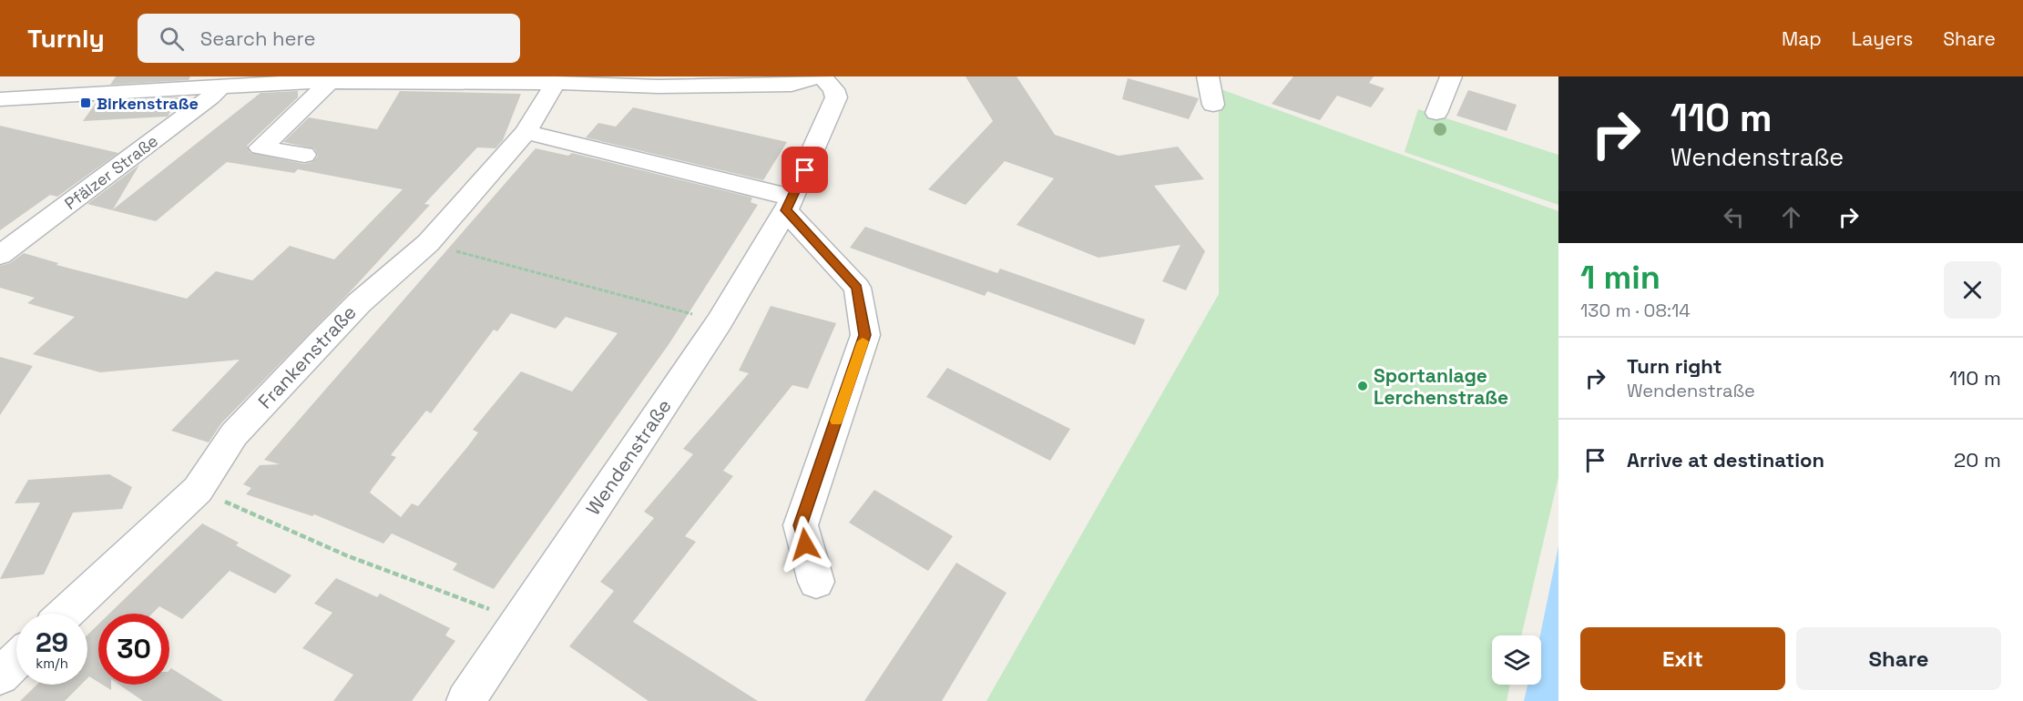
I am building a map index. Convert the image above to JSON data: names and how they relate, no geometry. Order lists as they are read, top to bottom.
{
  "streets": {
    "street": ["Pfälzer Straße", "Frankenstraße", "Wendenstraße"]
  },
  "places": {
    "transit": ["Birkenstraße"],
    "other": ["Sportanlage Lerchenstraße"]
  },
  "page": {
    "header": "Turnly",
    "search": "Search here",
    "nav": ["Map", "Layers", "Share"],
    "turn": ["110 m", "Wendenstraße"],
    "heading": ["1 min", "130 m · 08:14"],
    "list": [
      {
        "name": "Turn right",
        "note": "Wendenstraße",
        "value": "110 m"
      },
      {
        "name": "Arrive at destination",
        "value": "20 m"
      }
    ],
    "speed": "29 km/h",
    "limit": "30",
    "buttons": ["Exit", "Share"]
  }
}
